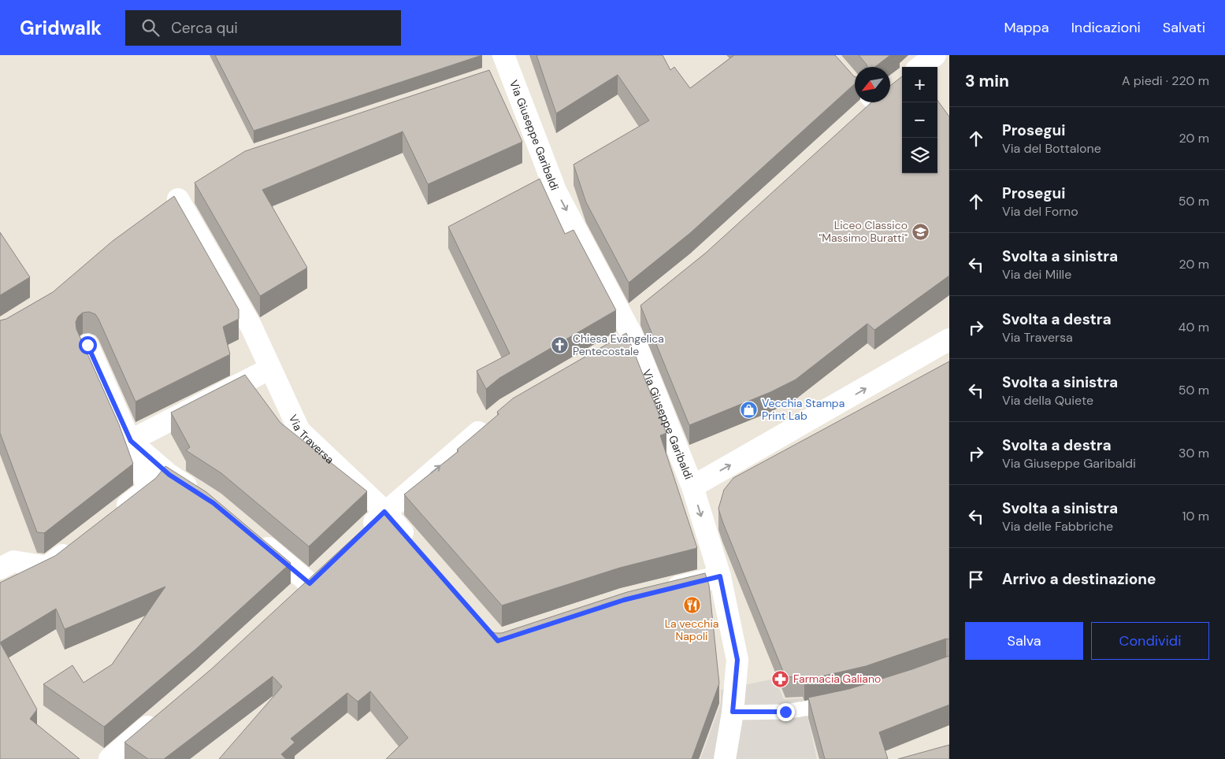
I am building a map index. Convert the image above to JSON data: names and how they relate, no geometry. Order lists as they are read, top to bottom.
{
  "streets": {
    "street": ["Via Giuseppe Garibaldi", "Via Traversa"]
  },
  "one_way": ["Via Giuseppe Garibaldi"],
  "places": {
    "school or university": ["Liceo Classico \"Massimo Buratti\""],
    "church": ["Chiesa Evangelica Pentecostale"],
    "shop": ["Vecchia Stampa Print Lab"],
    "restaurant": ["La vecchia Napoli"],
    "pharmacy": ["Farmacia Galiano"]
  },
  "north": "bottom left",
  "page": {
    "header": "Gridwalk",
    "search": "Cerca qui",
    "nav": ["Mappa", "Indicazioni", "Salvati"],
    "heading": ["3 min", "A piedi · 220 m"],
    "map_buttons": ["+", "−"],
    "list": [
      ["Prosegui", "Via del Bottalone", "20 m"],
      ["Prosegui", "Via del Forno", "50 m"],
      ["Svolta a sinistra", "Via dei Mille", "20 m"],
      ["Svolta a destra", "Via Traversa", "40 m"],
      ["Svolta a sinistra", "Via della Quiete", "50 m"],
      ["Svolta a destra", "Via Giuseppe Garibaldi", "30 m"],
      ["Svolta a sinistra", "Via delle Fabbriche", "10 m"],
      "Arrivo a destinazione"
    ],
    "buttons": ["Salva", "Condividi"]
  }
}
